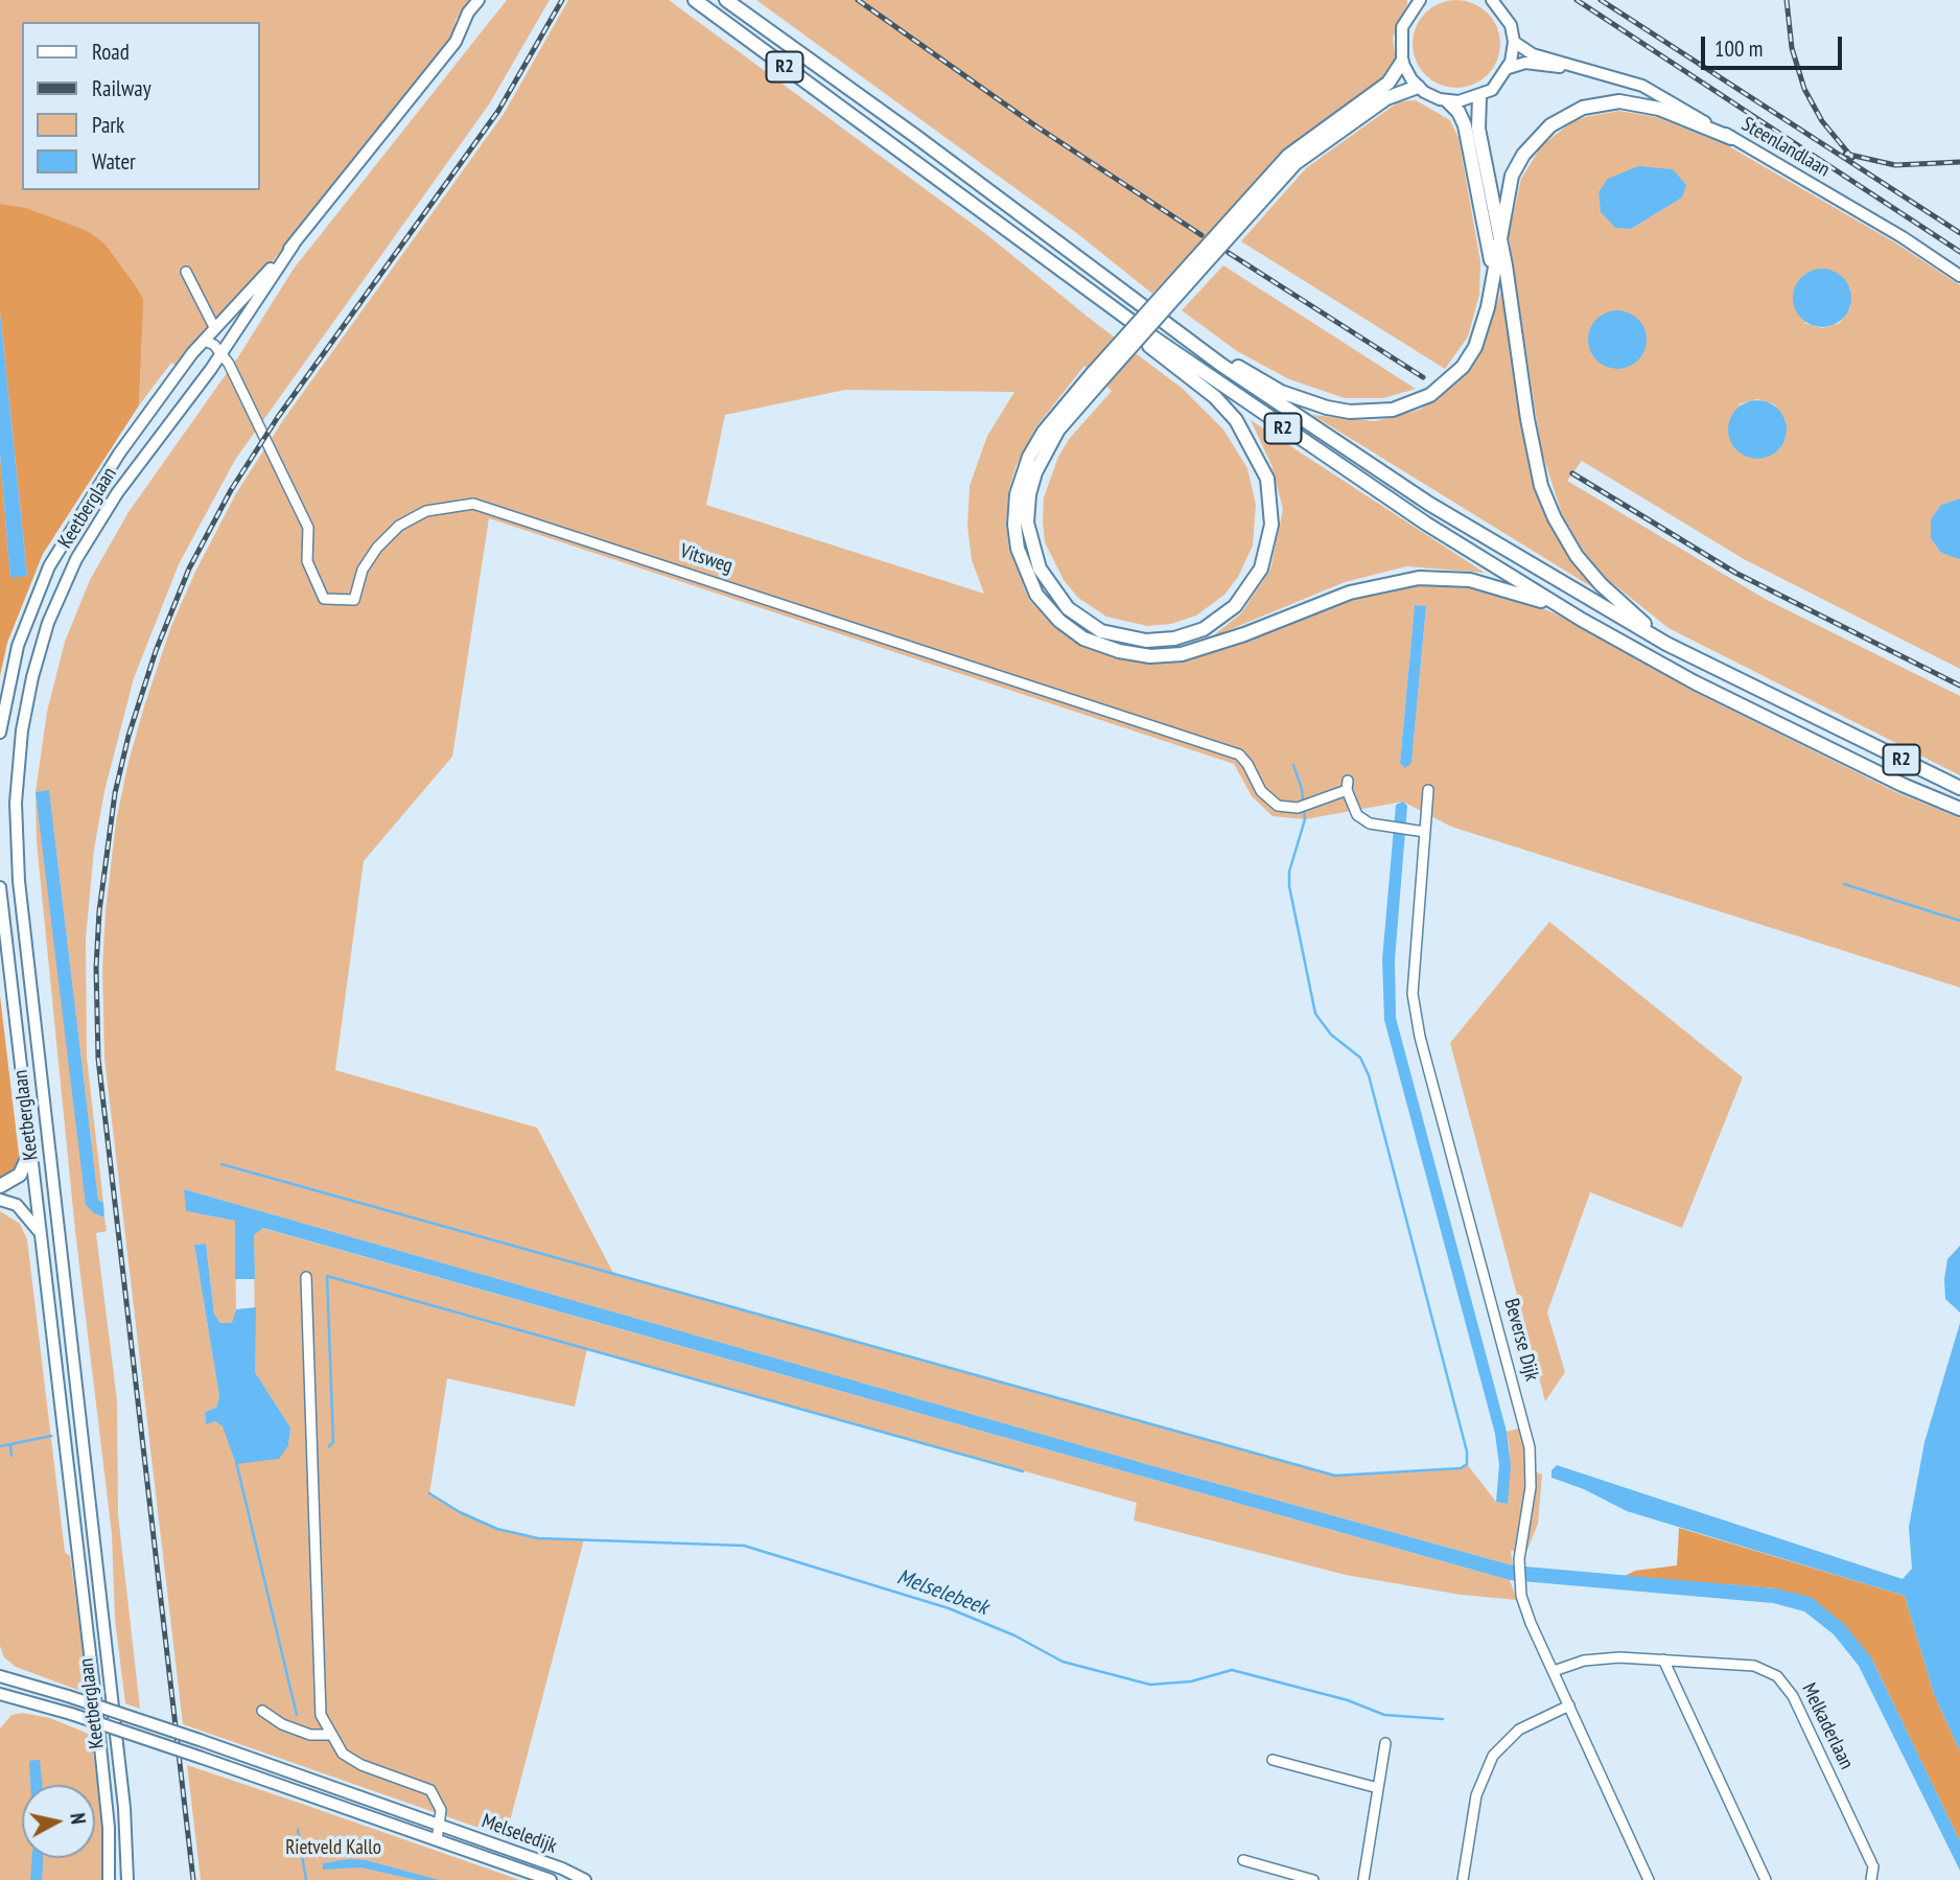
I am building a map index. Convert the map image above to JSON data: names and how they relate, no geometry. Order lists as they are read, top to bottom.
{
  "streets": {
    "highway": ["R2"],
    "main road": ["Steenlandlaan", "Keetberglaan", "Melseledijk"],
    "street": ["Vitsweg", "Beverse Dijk", "Melkaderlaan"]
  },
  "crossings": [
    ["Keetberglaan", "Vitsweg"],
    ["Vitsweg", "Beverse Dijk"],
    ["Beverse Dijk", "Melkaderlaan"]
  ],
  "water": ["Melselebeek"],
  "parks": ["Rietveld Kallo"],
  "legend": [
    "Road",
    "Railway",
    "Park",
    "Water"
  ],
  "scale_bar": "100 m",
  "north": "right"
}
